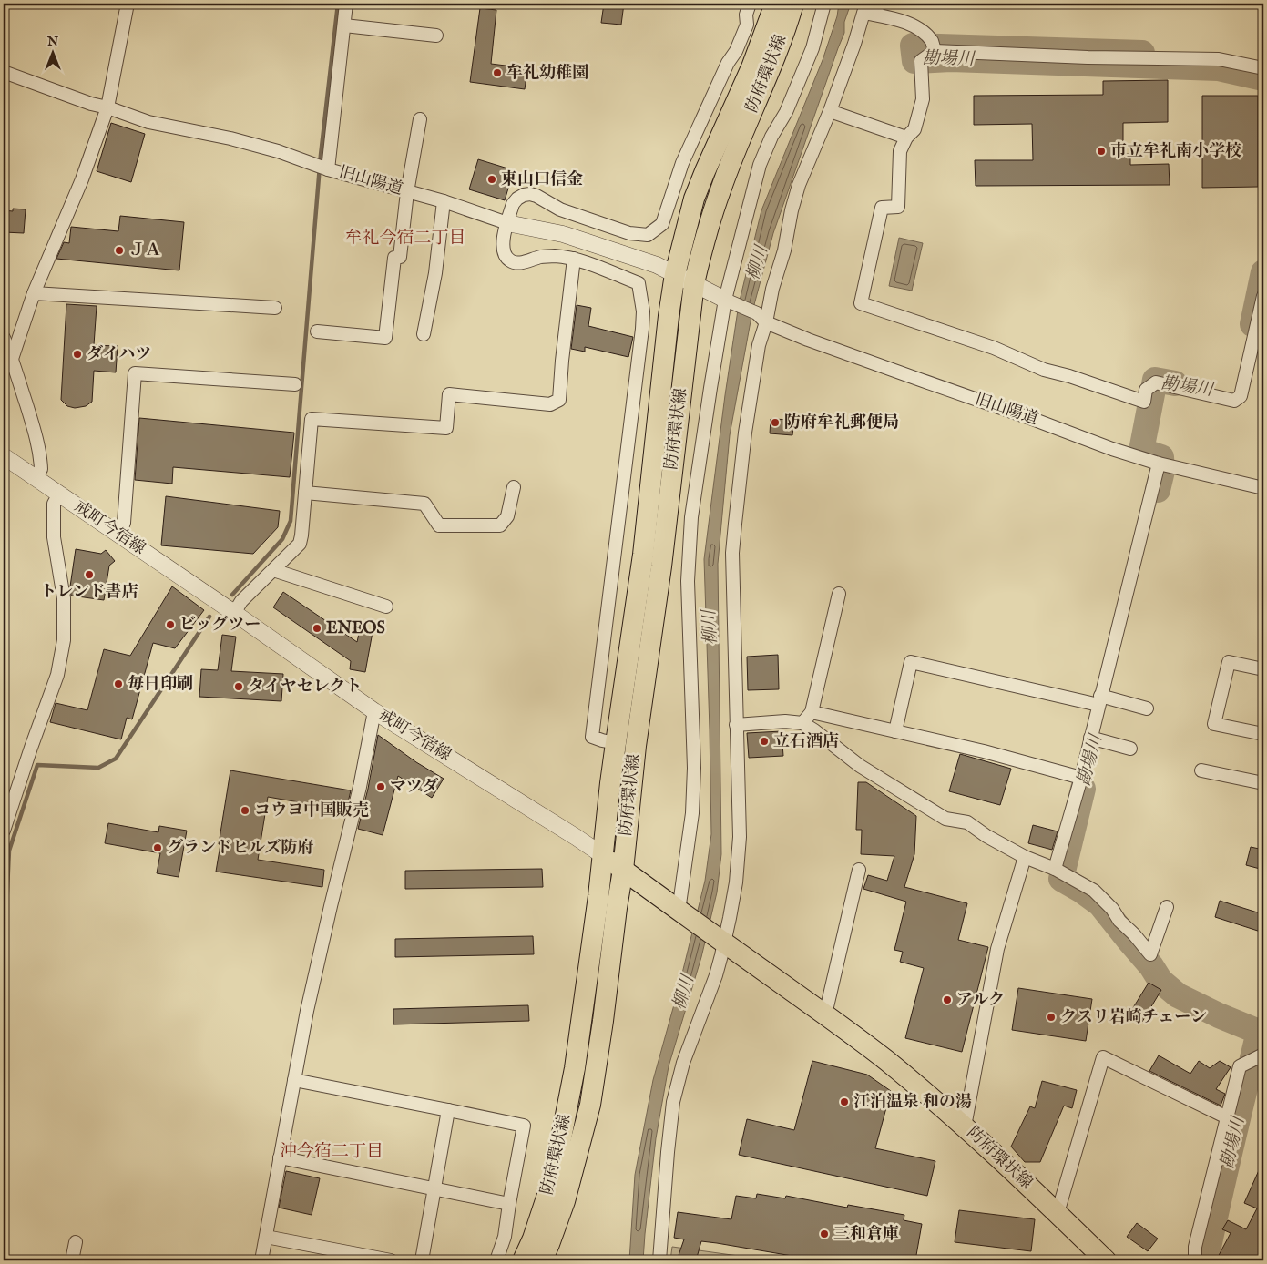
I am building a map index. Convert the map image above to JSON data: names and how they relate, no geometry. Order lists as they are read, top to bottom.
{
  "streets": {
    "main road": ["防府環状線"],
    "street": ["旧山陽道", "戒町今宿線"]
  },
  "crossings": [
    ["防府環状線", "旧山陽道"],
    ["防府環状線", "戒町今宿線"]
  ],
  "districts": ["牟礼今宿二丁目", "沖今宿二丁目"],
  "water": ["勘場川", "柳川"],
  "places": [
    "牟礼幼稚園",
    "市立牟礼南小学校",
    "東山口信金",
    "ＪＡ",
    "ダイハツ",
    "防府牟礼郵便局",
    "トレンド書店",
    "ビッグツー",
    "ENEOS",
    "毎日印刷",
    "タイヤセレクト",
    "立石酒店",
    "マツダ",
    "コウヨ中国販売",
    "グランドヒルズ防府",
    "アルク",
    "クスリ岩崎チェーン",
    "江泊温泉 和の湯",
    "三和倉庫"
  ],
  "north": "top"
}
